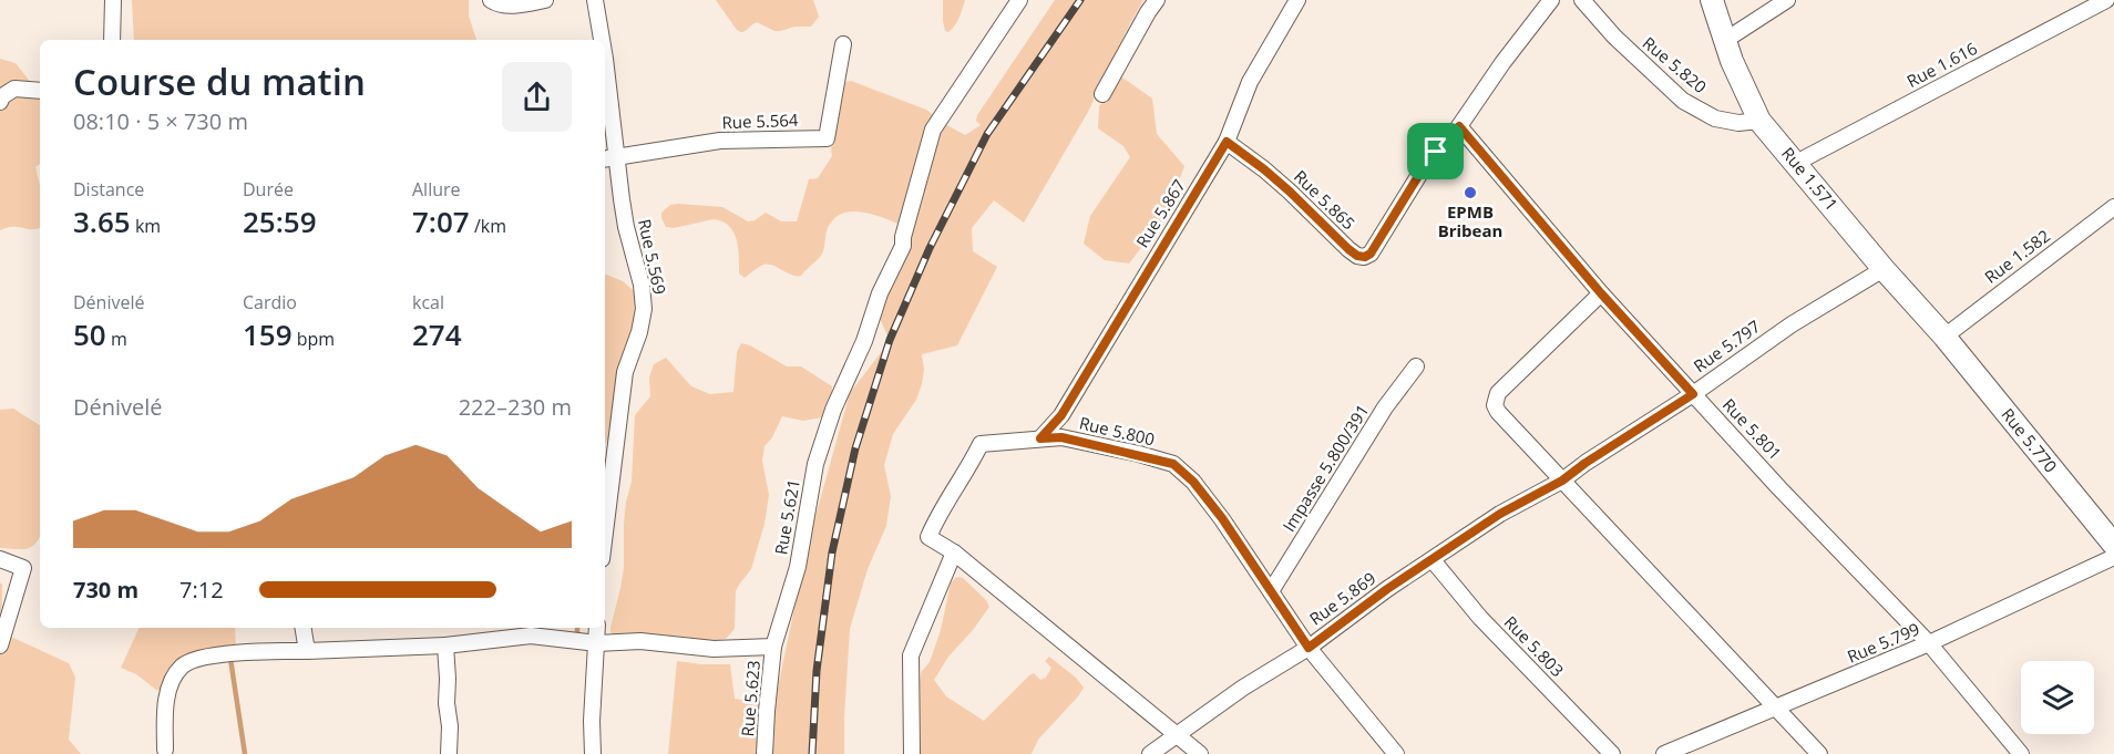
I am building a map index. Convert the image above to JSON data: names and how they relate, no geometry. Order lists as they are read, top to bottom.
{
  "streets": {
    "main road": ["Rue 1.571", "Rue 5.770"],
    "street": [
      "Rue 5.820",
      "Rue 1.616",
      "Rue 5.564",
      "Rue 5.865",
      "Rue 5.867",
      "Rue 5.569",
      "Rue 1.582",
      "Rue 5.797",
      "Rue 5.801",
      "Rue 5.800",
      "Impasse 5.800/391",
      "Rue 5.621",
      "Rue 5.869",
      "Rue 5.799",
      "Rue 5.803",
      "Rue 5.623"
    ]
  },
  "crossings": [
    ["Rue 5.820", "Rue 1.571"],
    ["Rue 1.616", "Rue 1.571"],
    ["Rue 5.564", "Rue 5.569"],
    ["Rue 1.571", "Rue 1.582"],
    ["Rue 1.571", "Rue 5.797"],
    ["Rue 1.571", "Rue 5.770"],
    ["Rue 5.865", "Rue 5.867"],
    ["Rue 5.865", "Rue 5.801"],
    ["Rue 5.867", "Rue 5.800"],
    ["Rue 1.582", "Rue 5.770"],
    ["Rue 5.797", "Rue 5.801"],
    ["Rue 5.797", "Rue 5.869"],
    ["Rue 5.801", "Rue 5.799"],
    ["Rue 5.800", "Impasse 5.800/391"],
    ["Rue 5.800", "Rue 5.869"],
    ["Rue 5.621", "Rue 5.623"],
    ["Rue 5.869", "Rue 5.803"]
  ],
  "places": ["EPMB Bribean"],
  "page": {
    "heading": ["Course du matin", "08:10 · 5 × 730 m"],
    "stats": [
      ["Distance", "3.65 km"],
      ["Durée", "25:59"],
      ["Allure", "7:07 /km"],
      ["Dénivelé", "50 m"],
      ["Cardio", "159 bpm"],
      ["kcal", "274"]
    ],
    "chart": ["Dénivelé", "222–230 m"],
    "list": [
      {
        "name": "730 m",
        "note": "7:12"
      }
    ]
  }
}
